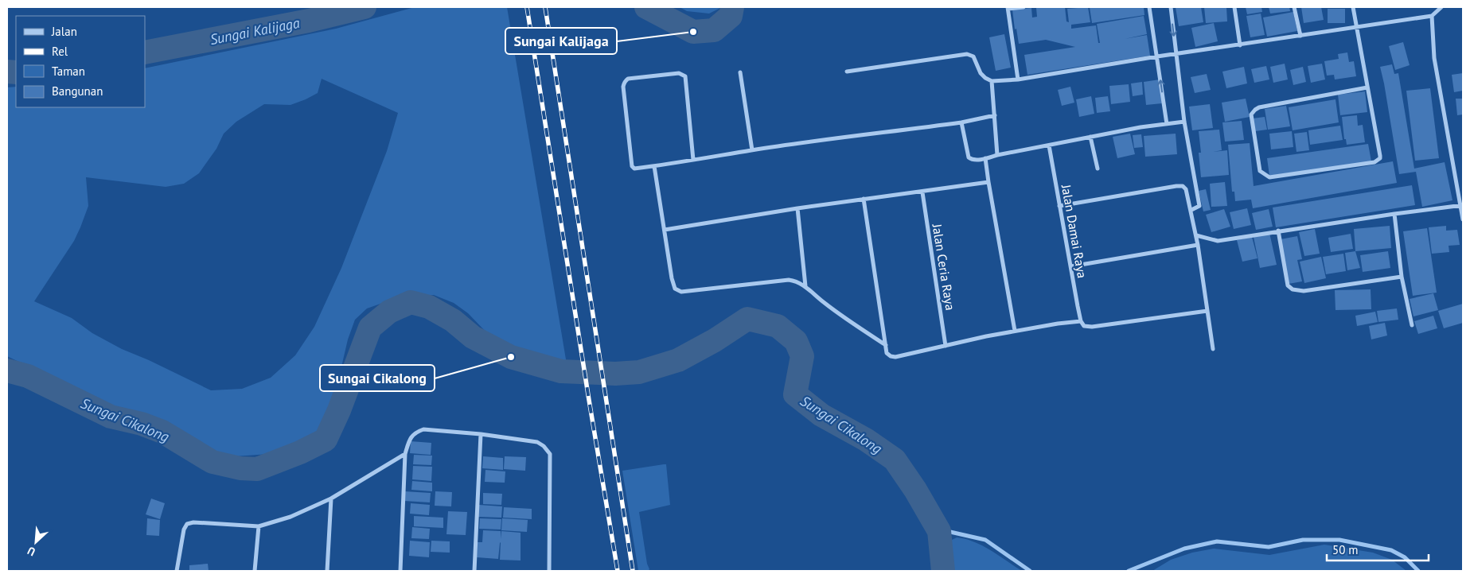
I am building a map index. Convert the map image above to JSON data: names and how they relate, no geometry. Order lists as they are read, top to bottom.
{
  "streets": {
    "street": ["Jalan Damai Raya", "Jalan Ceria Raya"]
  },
  "water": ["Sungai Kalijaga", "Sungai Cikalong"],
  "places": ["Sungai Kalijaga", "Sungai Cikalong"],
  "legend": [
    "Jalan",
    "Rel",
    "Taman",
    "Bangunan"
  ],
  "scale_bar": "50 m",
  "north": "bottom left"
}
